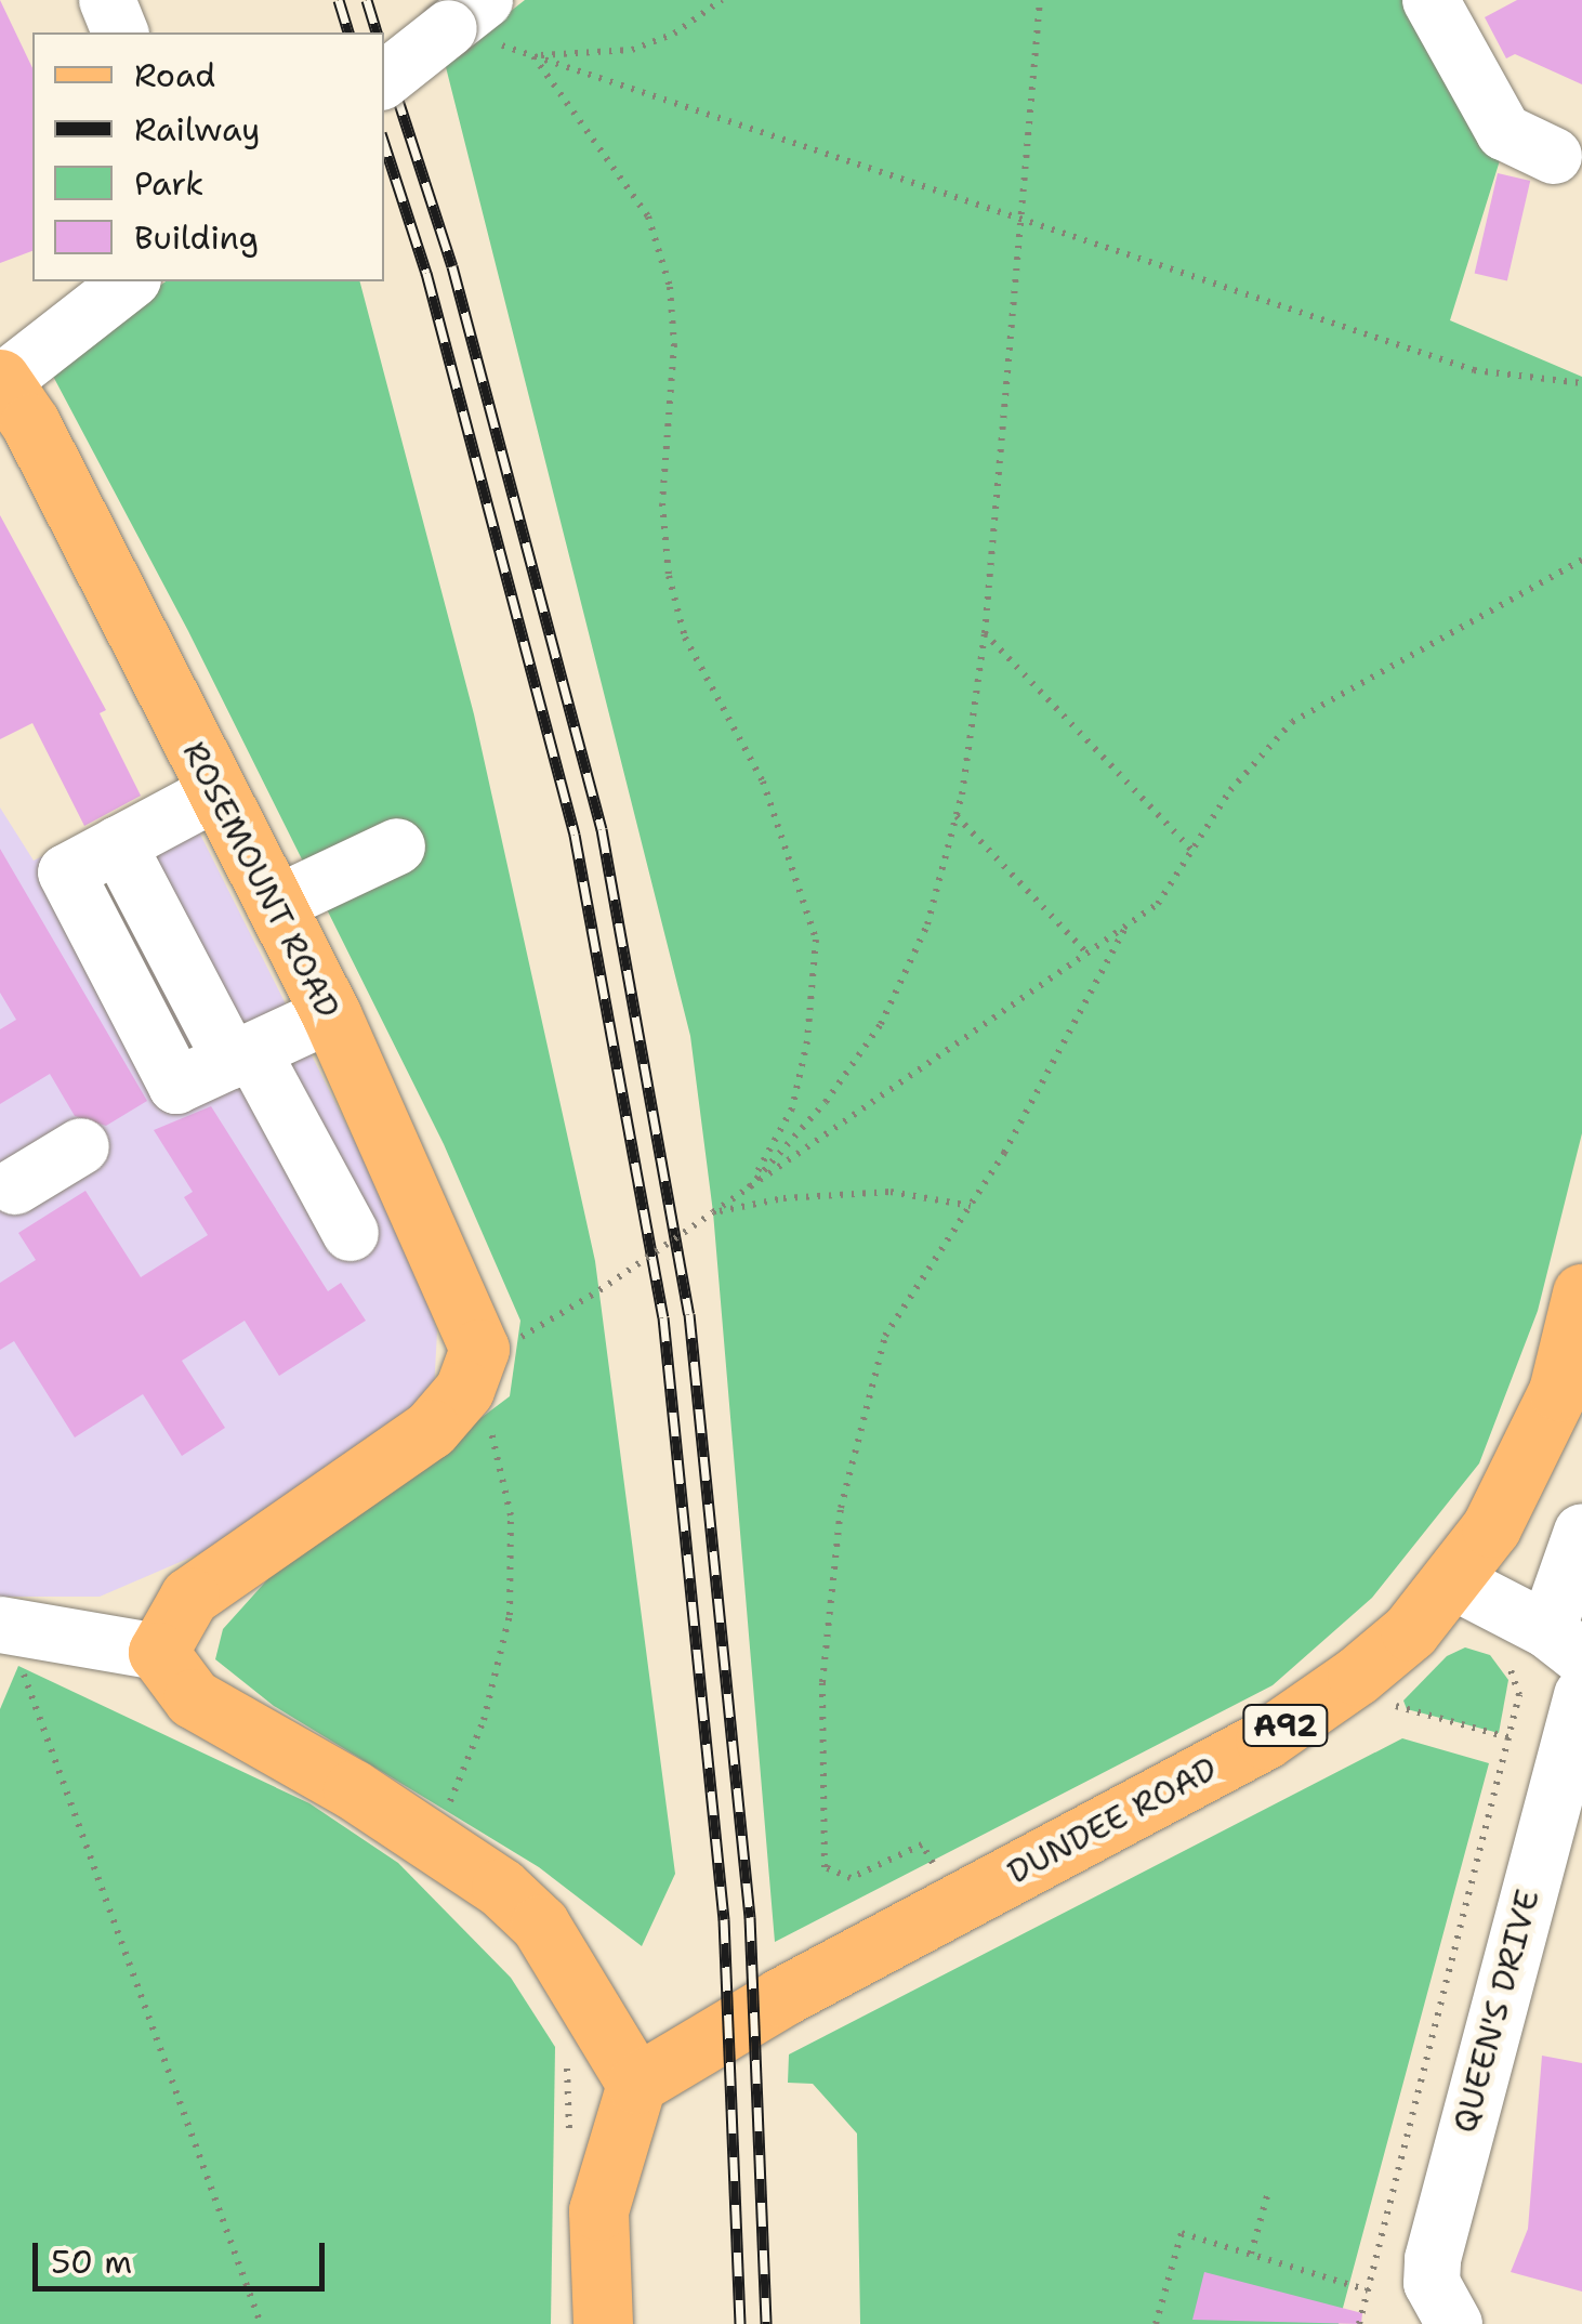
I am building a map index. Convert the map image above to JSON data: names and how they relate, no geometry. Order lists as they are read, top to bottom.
{
  "streets": {
    "main road": ["ROSEMOUNT ROAD", "A92", "DUNDEE ROAD"],
    "street": ["QUEEN'S DRIVE"]
  },
  "legend": [
    "Road",
    "Railway",
    "Park",
    "Building"
  ],
  "scale_bar": "50 m"
}
